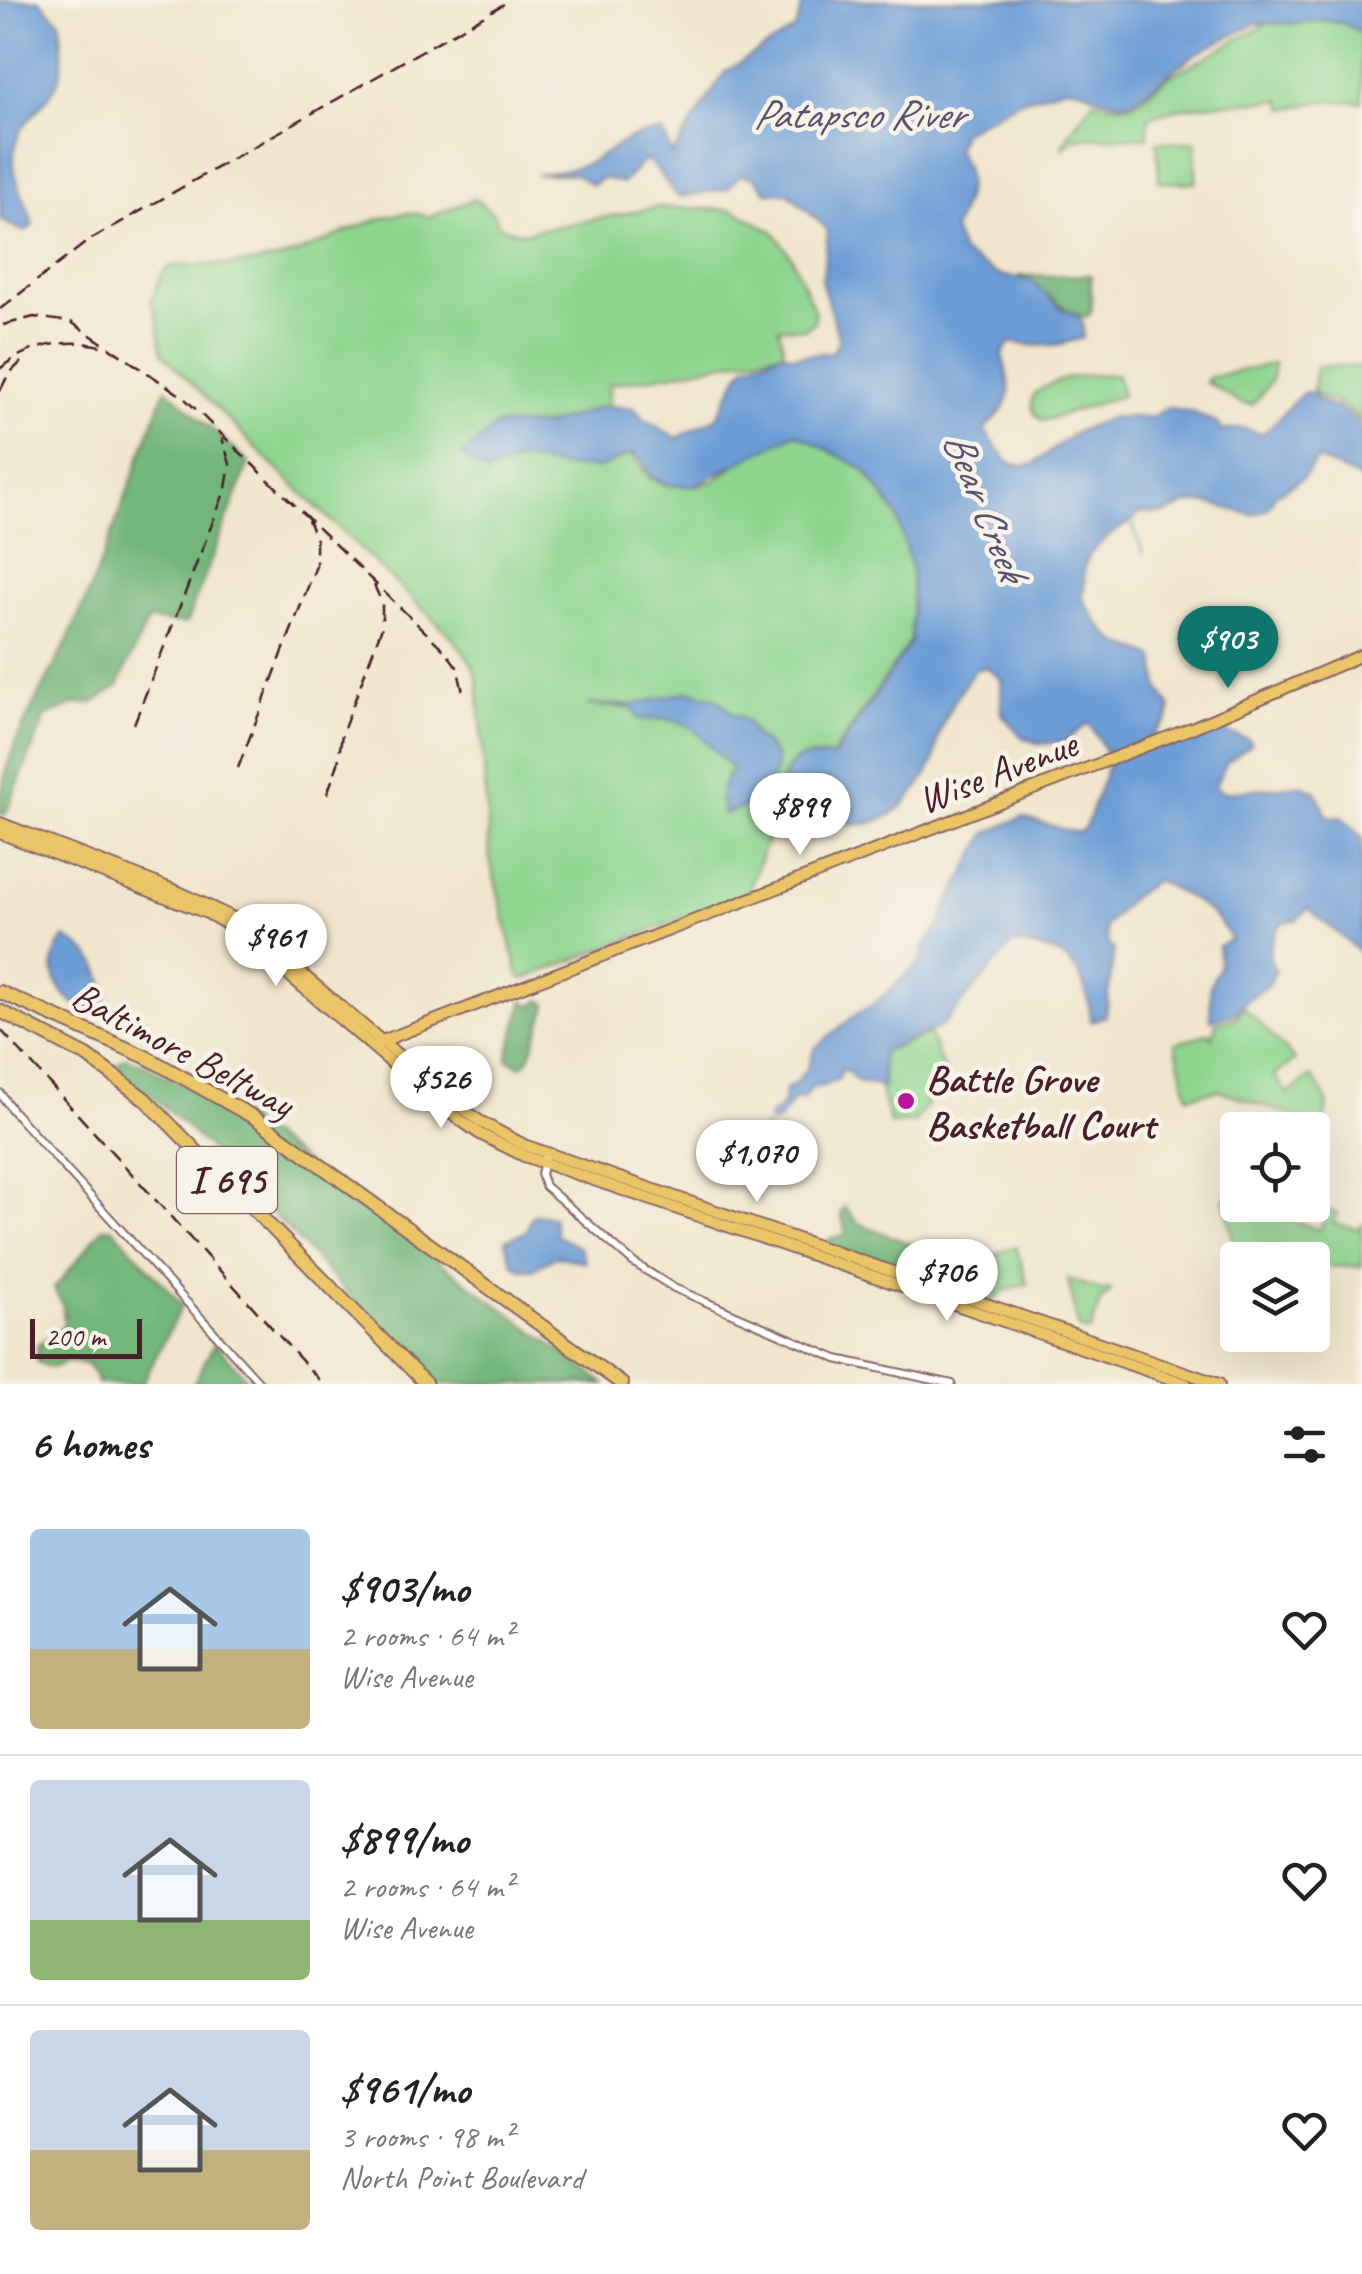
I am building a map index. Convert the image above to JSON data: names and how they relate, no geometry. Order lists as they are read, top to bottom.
{
  "streets": {
    "highway": ["Baltimore Beltway", "I 695"],
    "main road": ["Wise Avenue"]
  },
  "water": ["Patapsco River", "Bear Creek"],
  "places": ["Battle Grove Basketball Court"],
  "scale_bar": "200 m",
  "page": {
    "price": [
      "$903",
      "$899",
      "$961",
      "$526",
      "$1,070",
      "$706"
    ],
    "scale": "200 m",
    "heading": "6 homes",
    "list": [
      {
        "name": "$903/mo",
        "note": "2 rooms · 64 m² · Wise Avenue"
      },
      {
        "name": "$899/mo",
        "note": "2 rooms · 64 m² · Wise Avenue"
      },
      {
        "name": "$961/mo",
        "note": "3 rooms · 98 m² · North Point Boulevard"
      }
    ]
  }
}
